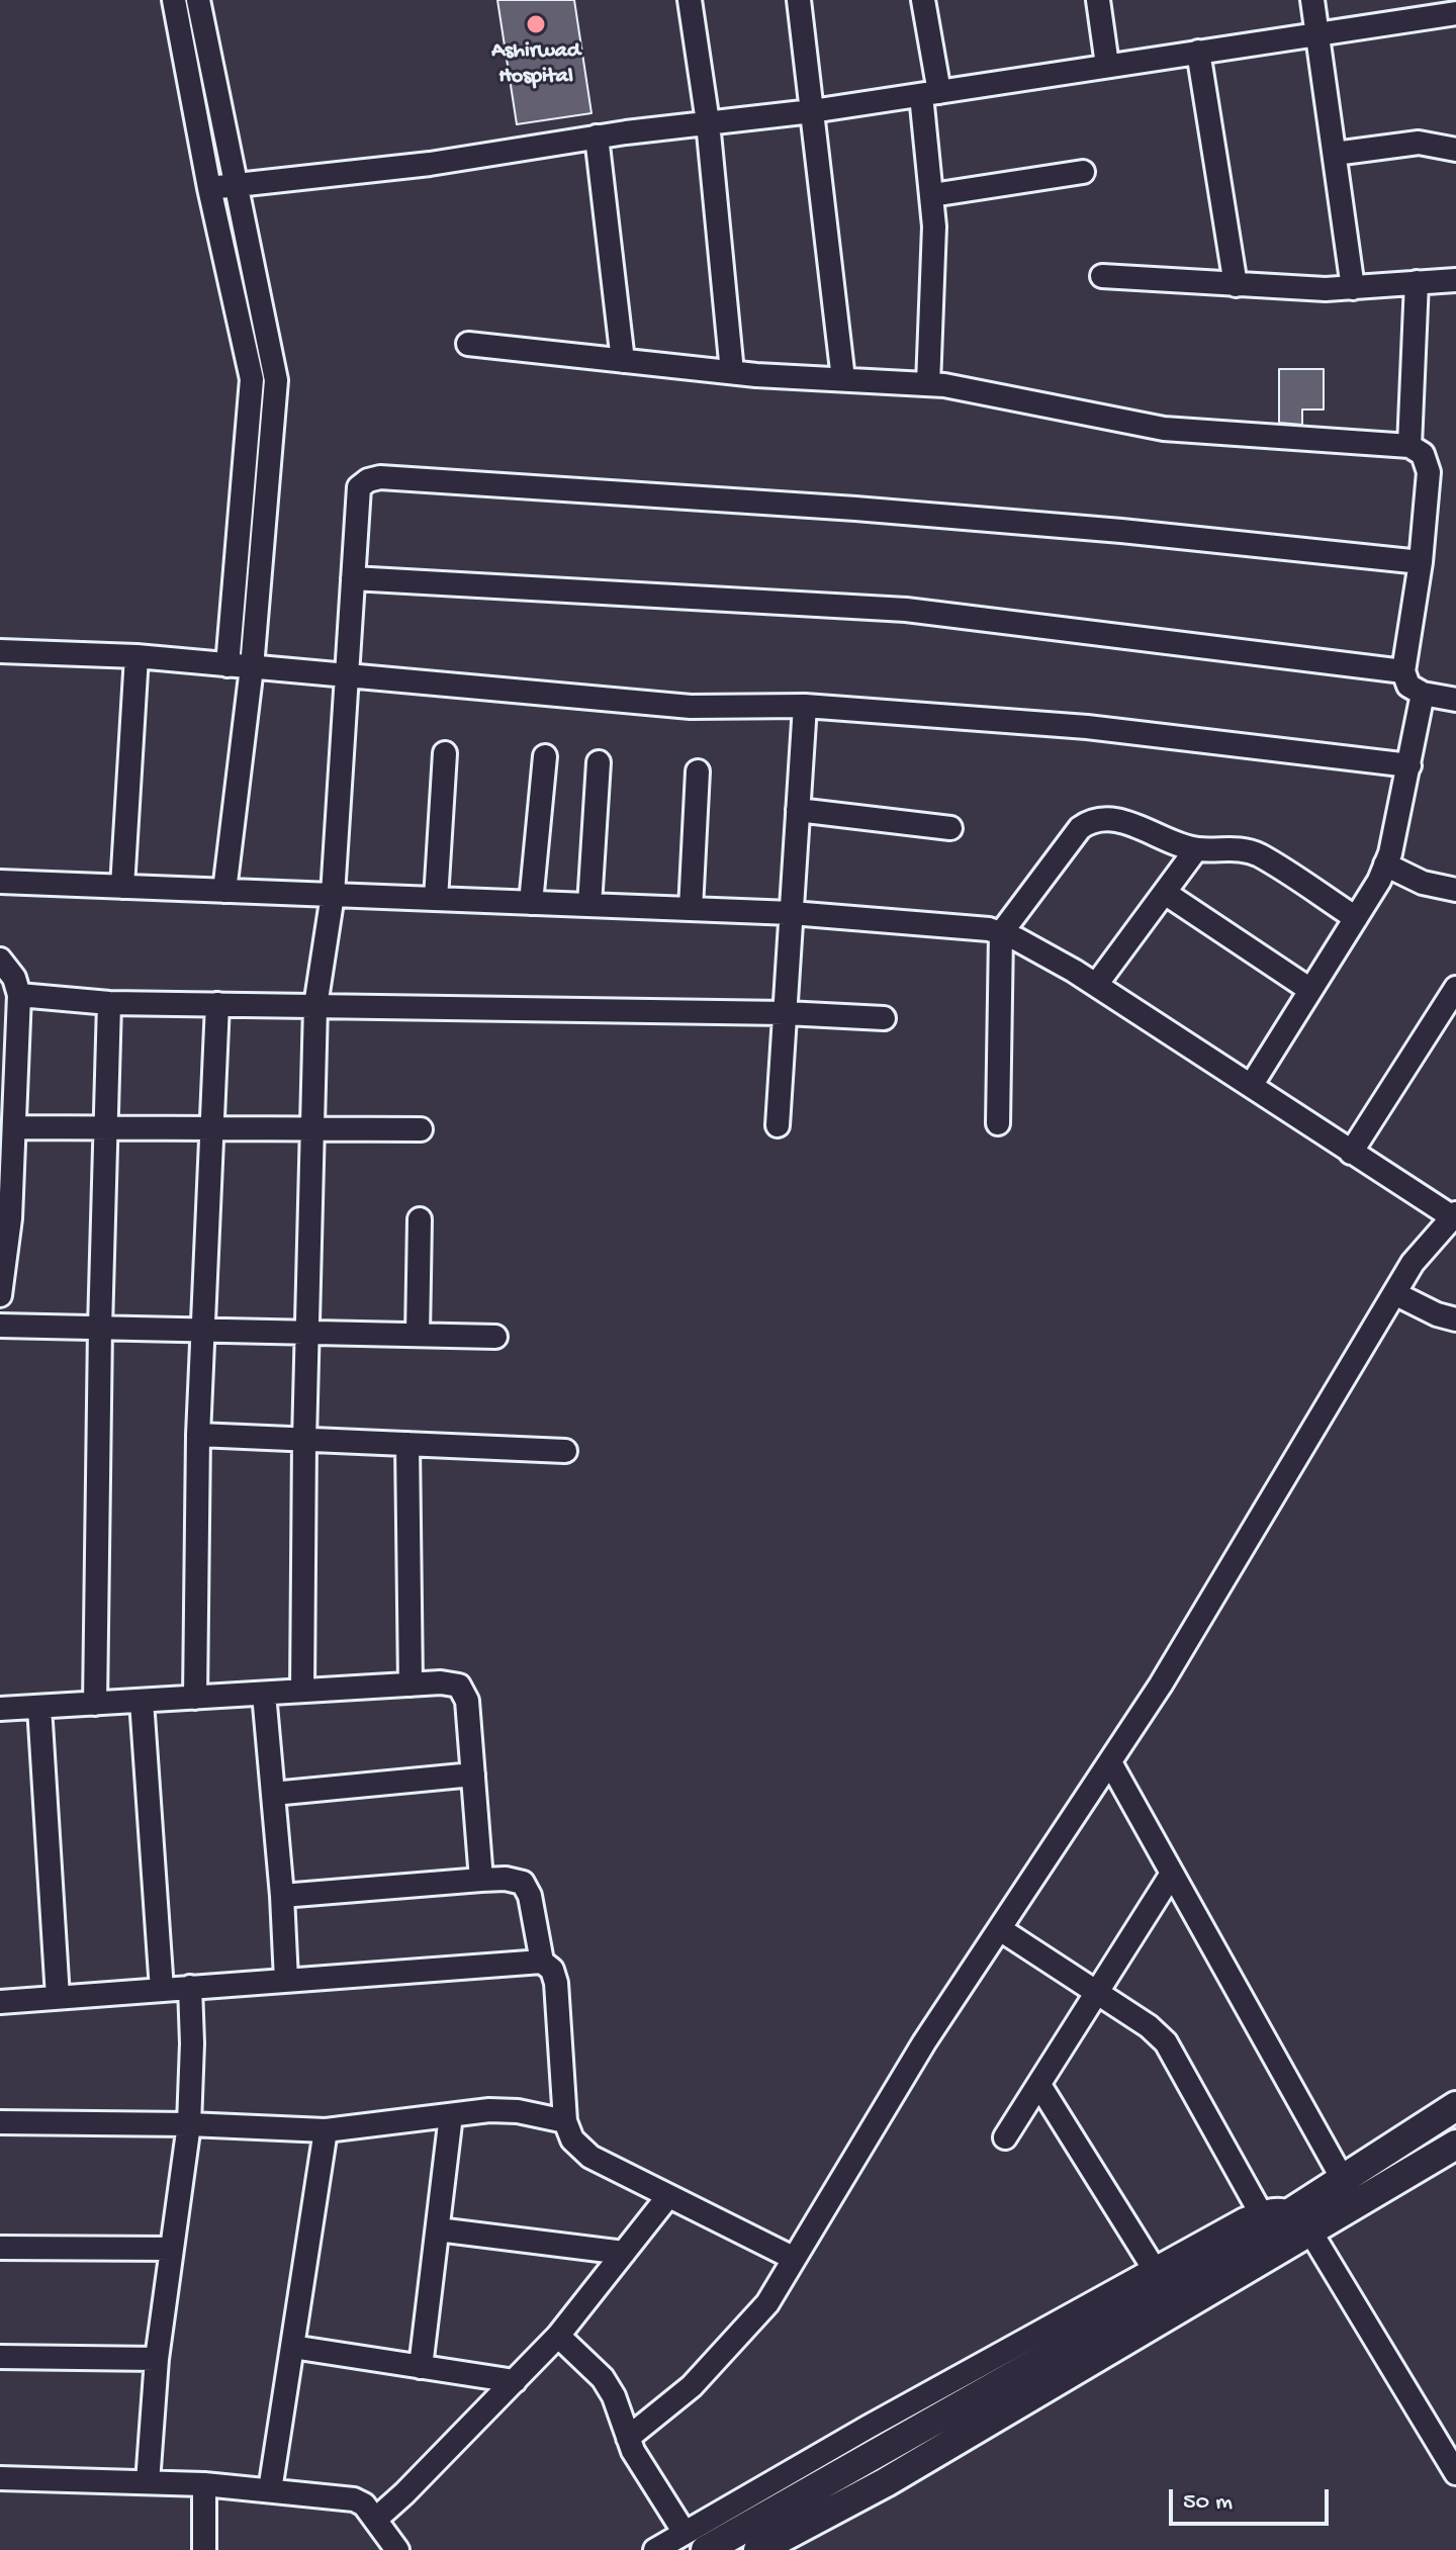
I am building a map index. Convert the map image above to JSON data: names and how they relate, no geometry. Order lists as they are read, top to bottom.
{
  "places": ["Ashirwad Hospital"],
  "scale_bar": "50 m"
}
